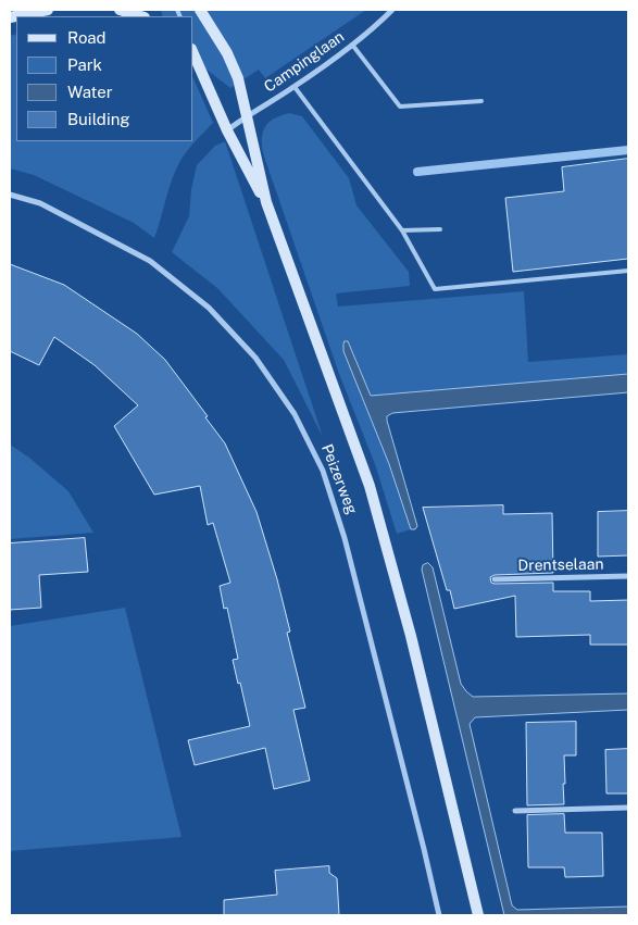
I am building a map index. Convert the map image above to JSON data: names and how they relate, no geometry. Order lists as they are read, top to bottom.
{
  "streets": {
    "street": ["Campinglaan", "Peizerweg", "Drentselaan"]
  },
  "crossings": [
    ["Campinglaan", "Peizerweg"]
  ],
  "legend": [
    "Road",
    "Park",
    "Water",
    "Building"
  ]
}
